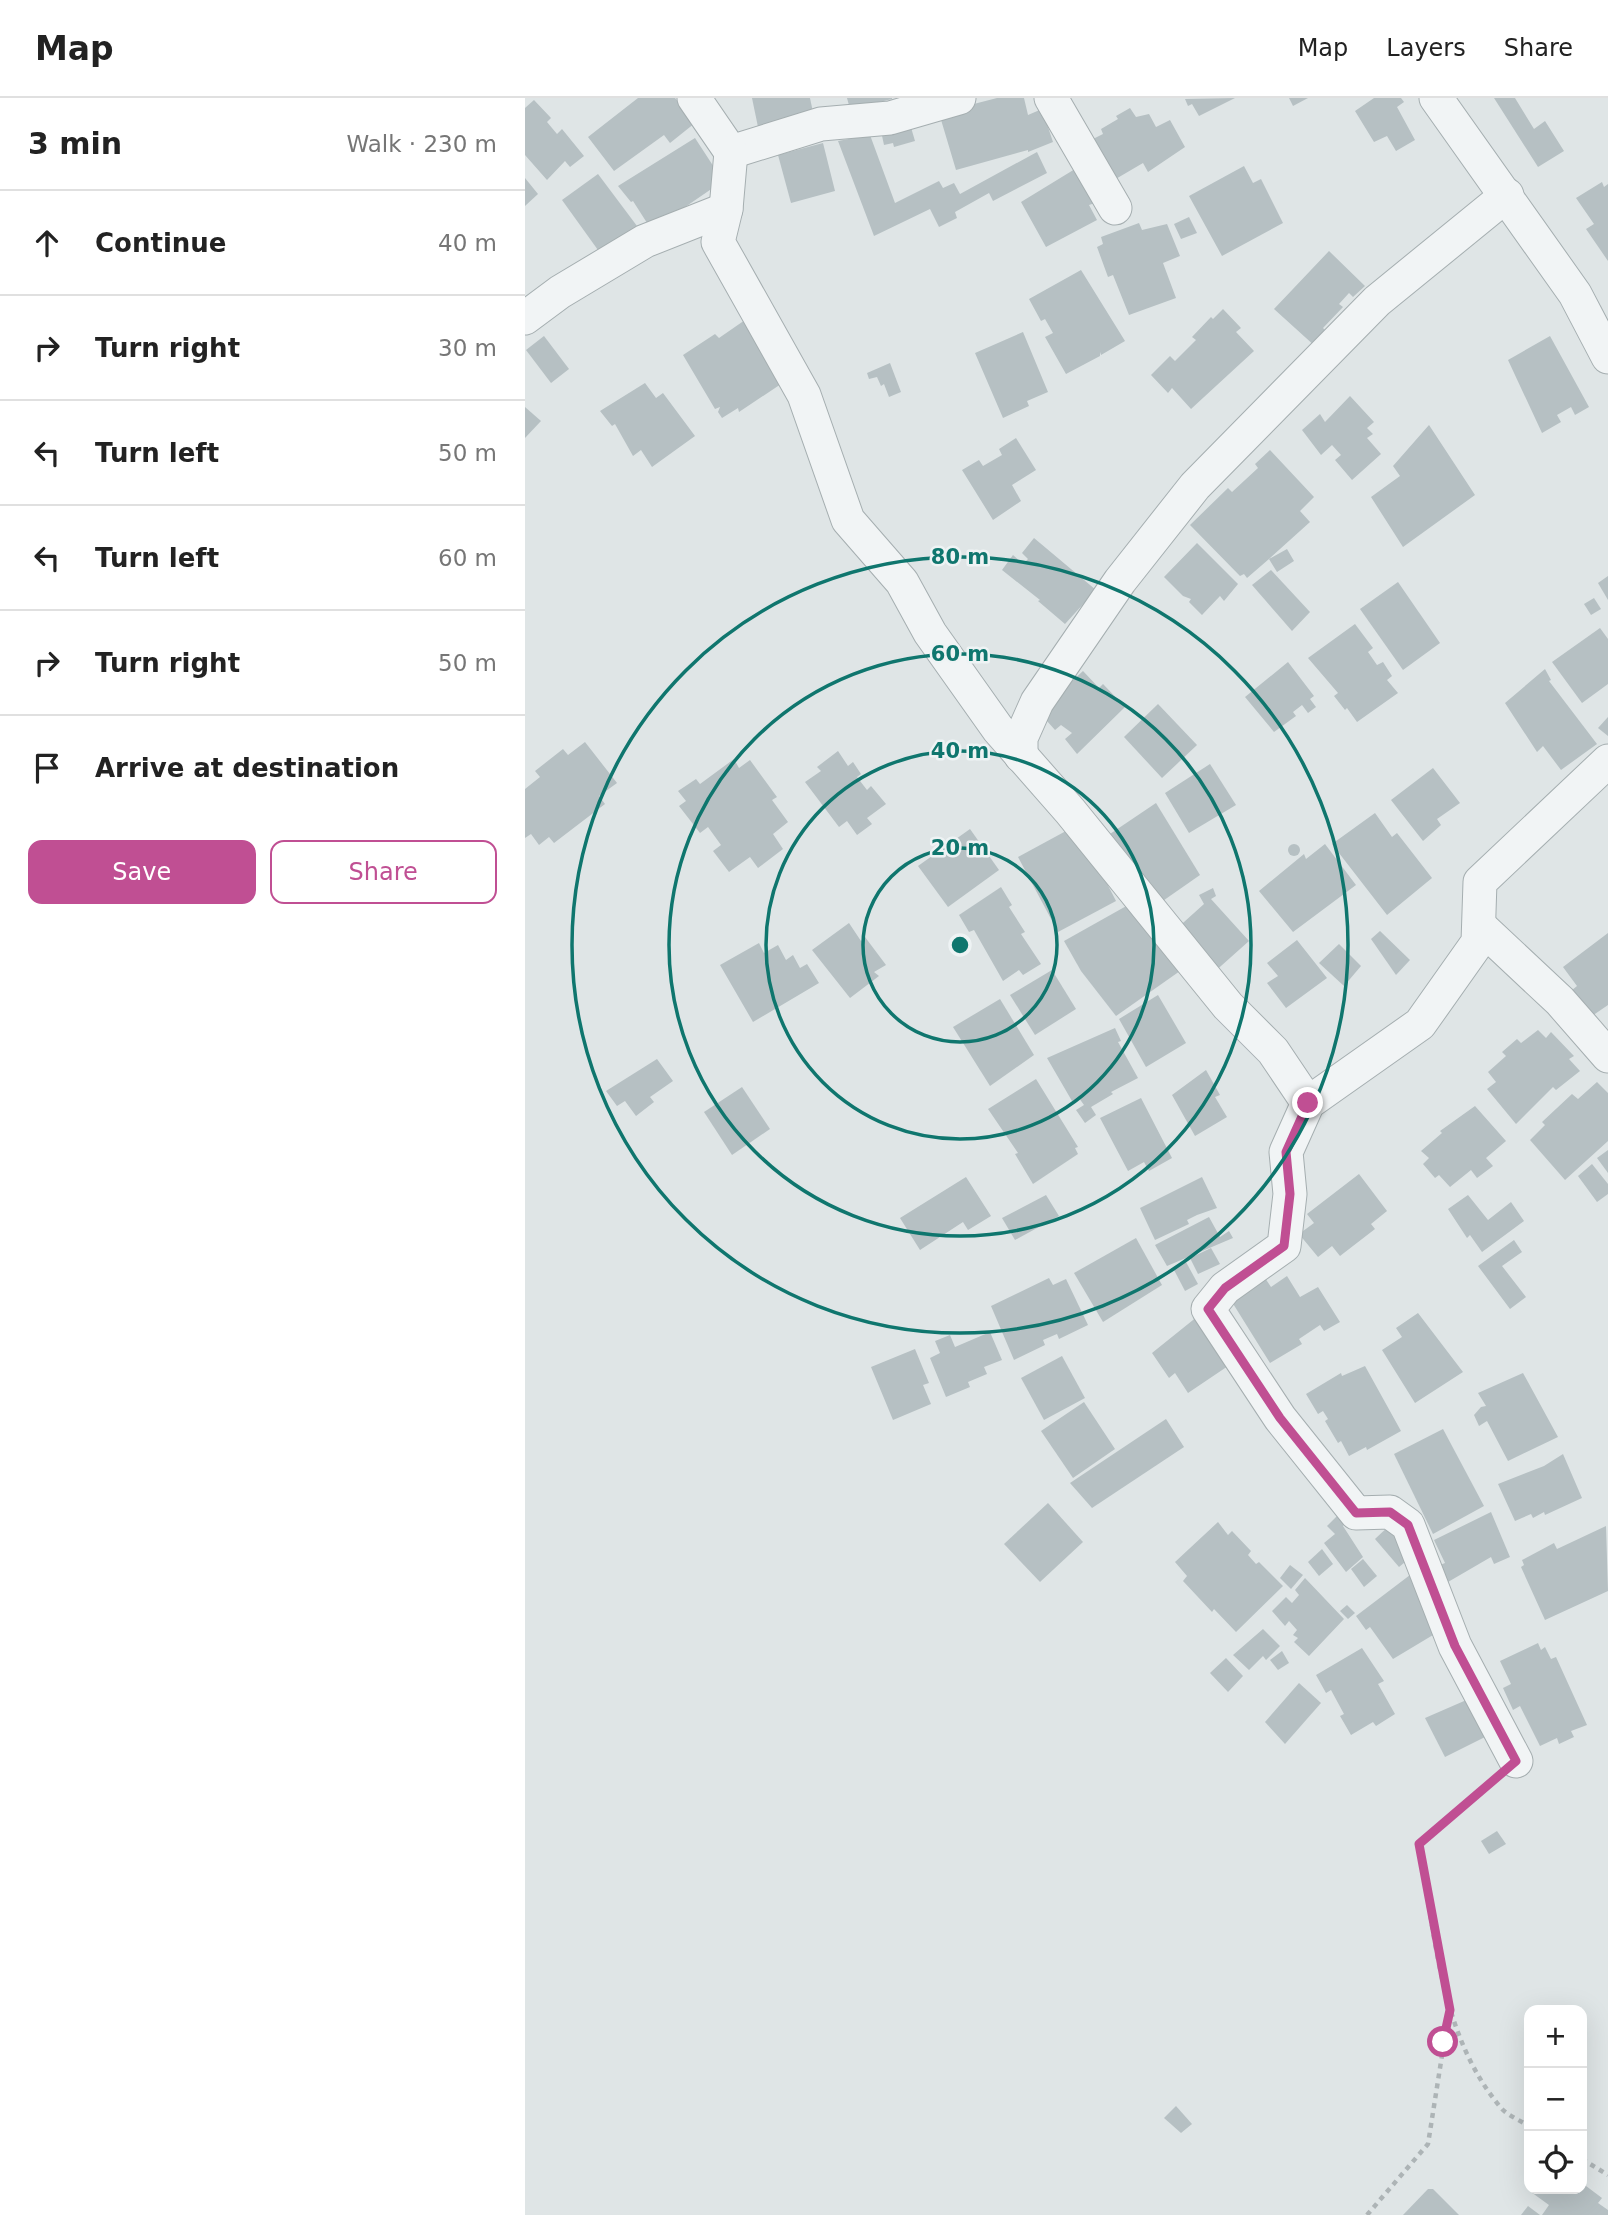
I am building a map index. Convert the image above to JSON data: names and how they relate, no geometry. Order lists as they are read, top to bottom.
{
  "page": {
    "header": "Map",
    "nav": ["Map", "Layers", "Share"],
    "heading": ["3 min", "Walk · 230 m"],
    "list": [
      ["Continue", "40 m"],
      ["Turn right", "30 m"],
      ["Turn left", "50 m"],
      ["Turn left", "60 m"],
      ["Turn right", "50 m"],
      "Arrive at destination"
    ],
    "buttons": ["Save", "Share"],
    "map_buttons": ["+", "−"]
  },
  "rings": [
    "80 m",
    "60 m",
    "40 m",
    "20 m"
  ]
}
